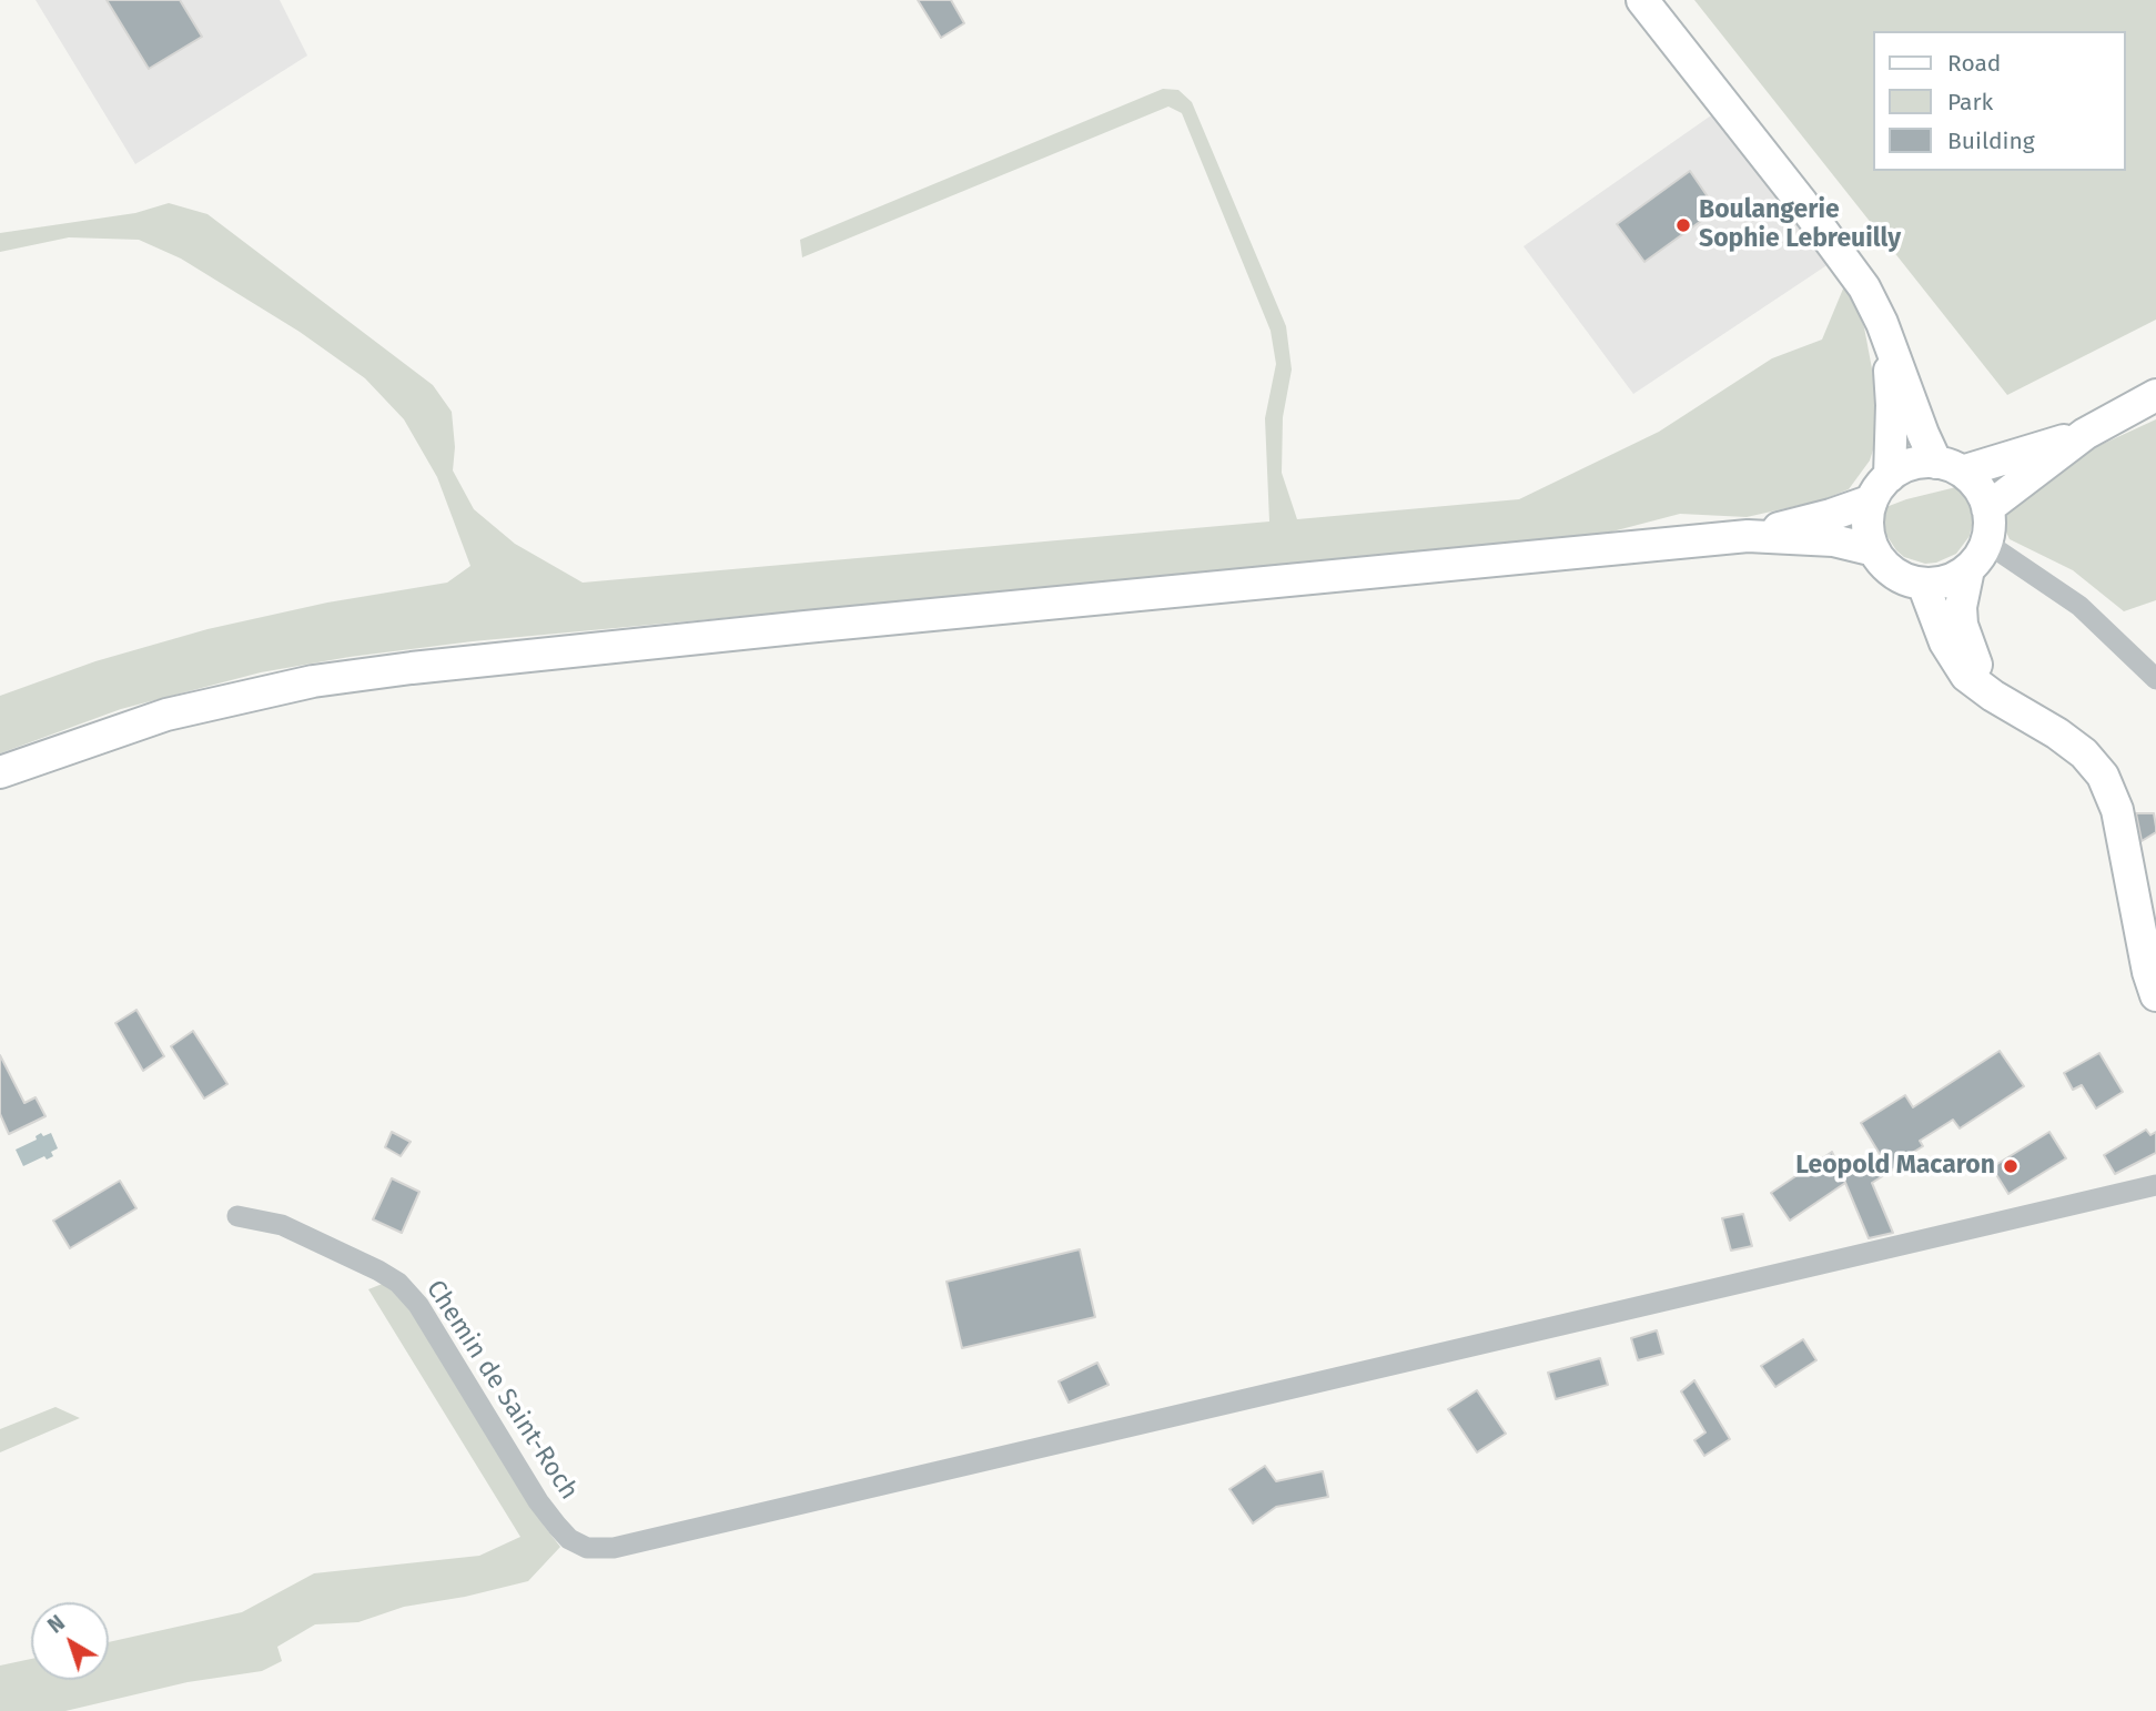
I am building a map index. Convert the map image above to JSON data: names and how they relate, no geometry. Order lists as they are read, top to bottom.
{
  "streets": {
    "street": ["Chemin de Saint-Roch"]
  },
  "places": ["Boulangerie Sophie Lebreuilly", "Leopold Macaron"],
  "legend": ["Road", "Park", "Building"],
  "north": "top left"
}
